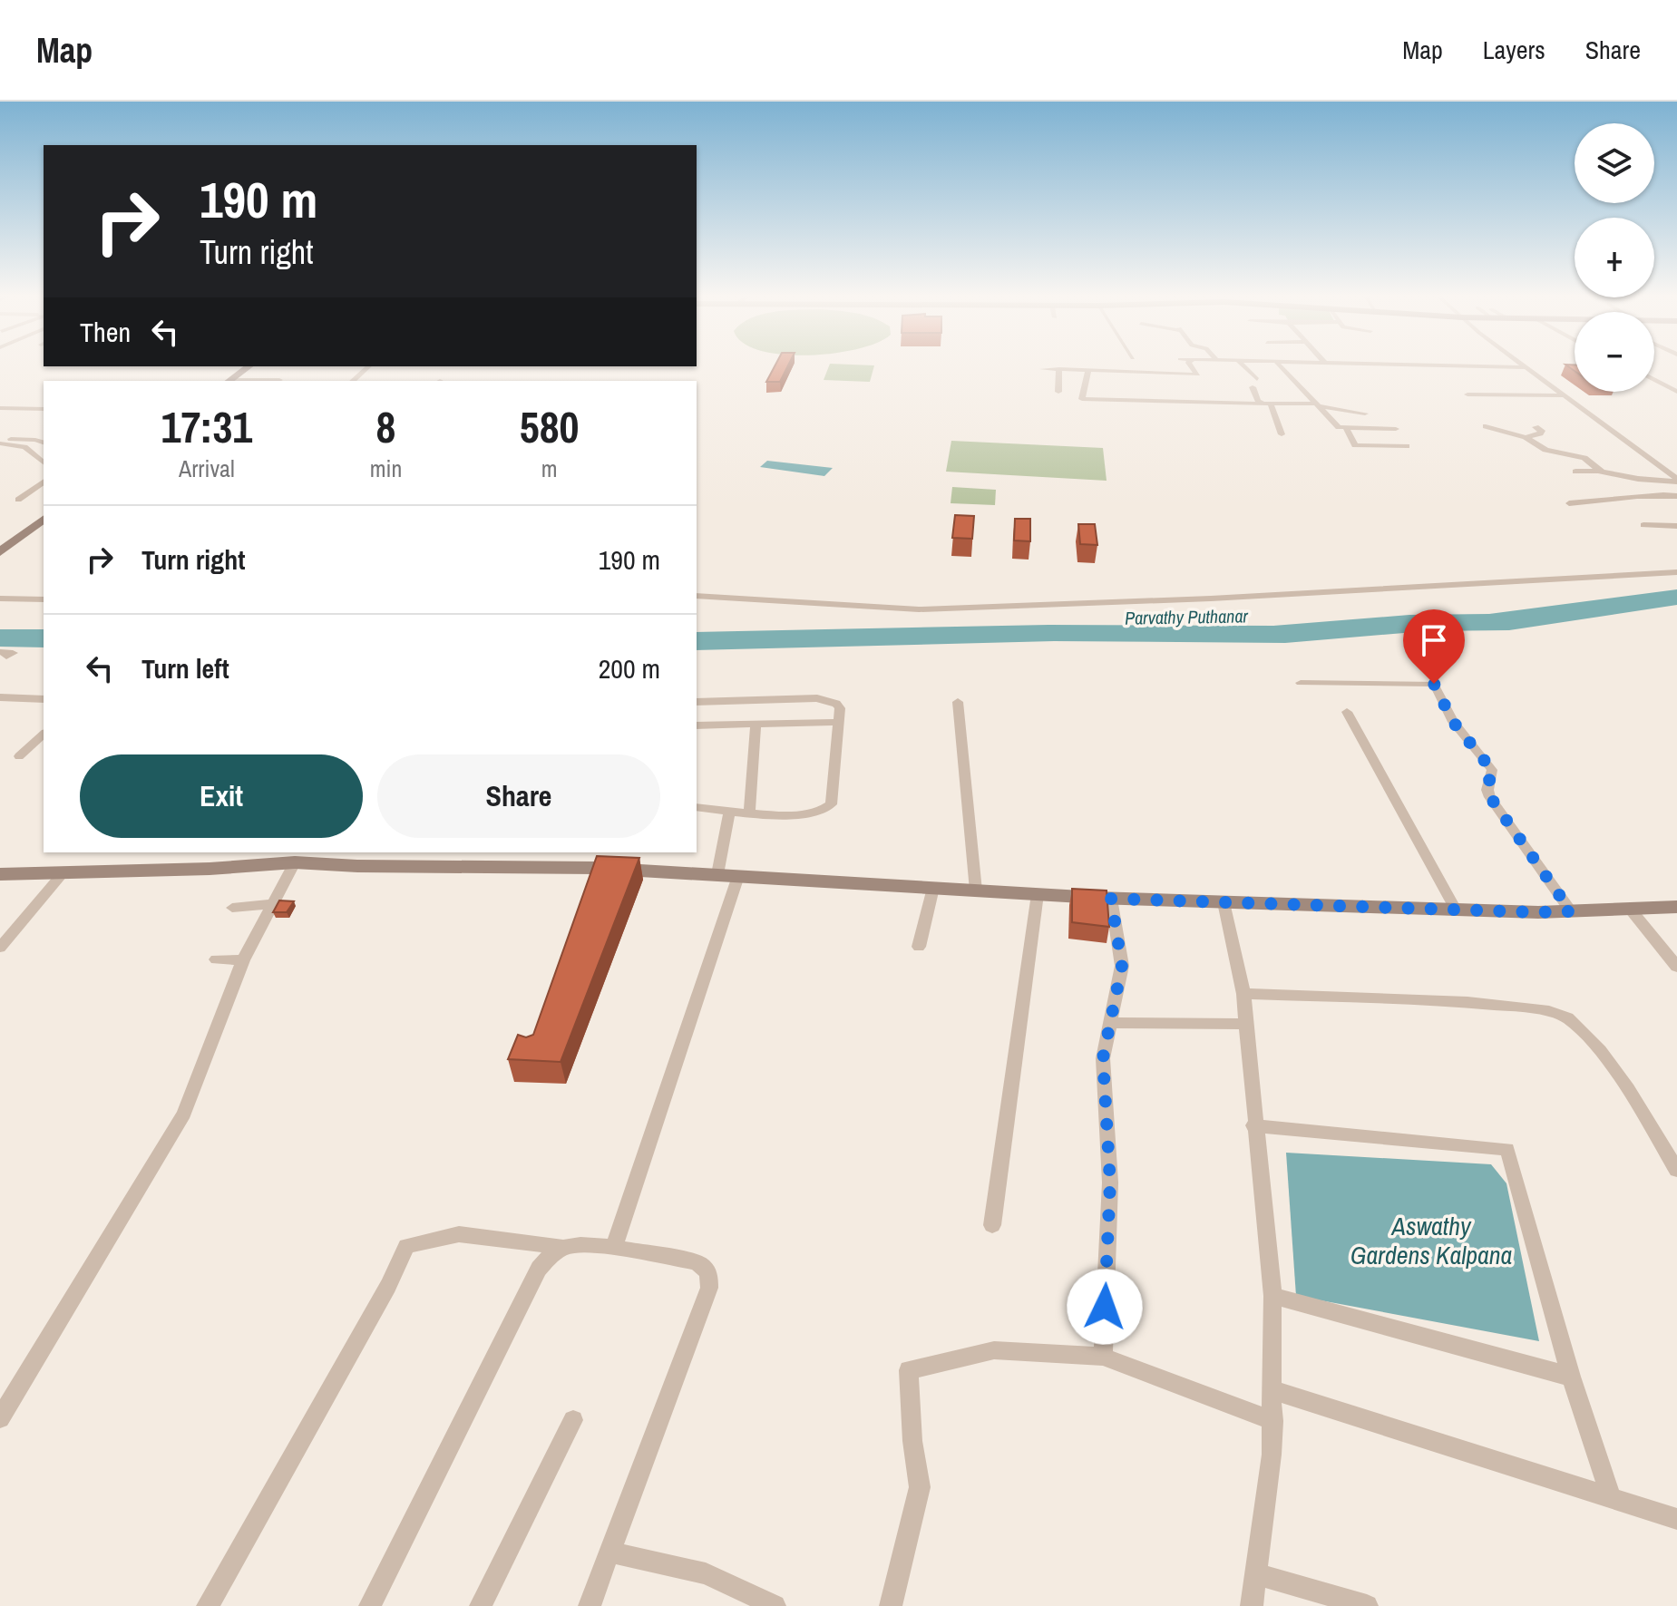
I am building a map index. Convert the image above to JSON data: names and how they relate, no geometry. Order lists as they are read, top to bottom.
{
  "water": ["Parvathy Puthanar", "Aswathy Gardens Kalpana"],
  "page": {
    "header": "Map",
    "nav": ["Map", "Layers", "Share"],
    "map_buttons": ["+", "−"],
    "turn": ["190 m", "Turn right"],
    "then": "Then",
    "eta": [
      "17:31",
      "Arrival",
      "8",
      "min",
      "580",
      "m"
    ],
    "list": [
      {
        "name": "Turn right",
        "value": "190 m"
      },
      {
        "name": "Turn left",
        "value": "200 m"
      }
    ],
    "buttons": ["Exit", "Share"]
  }
}
